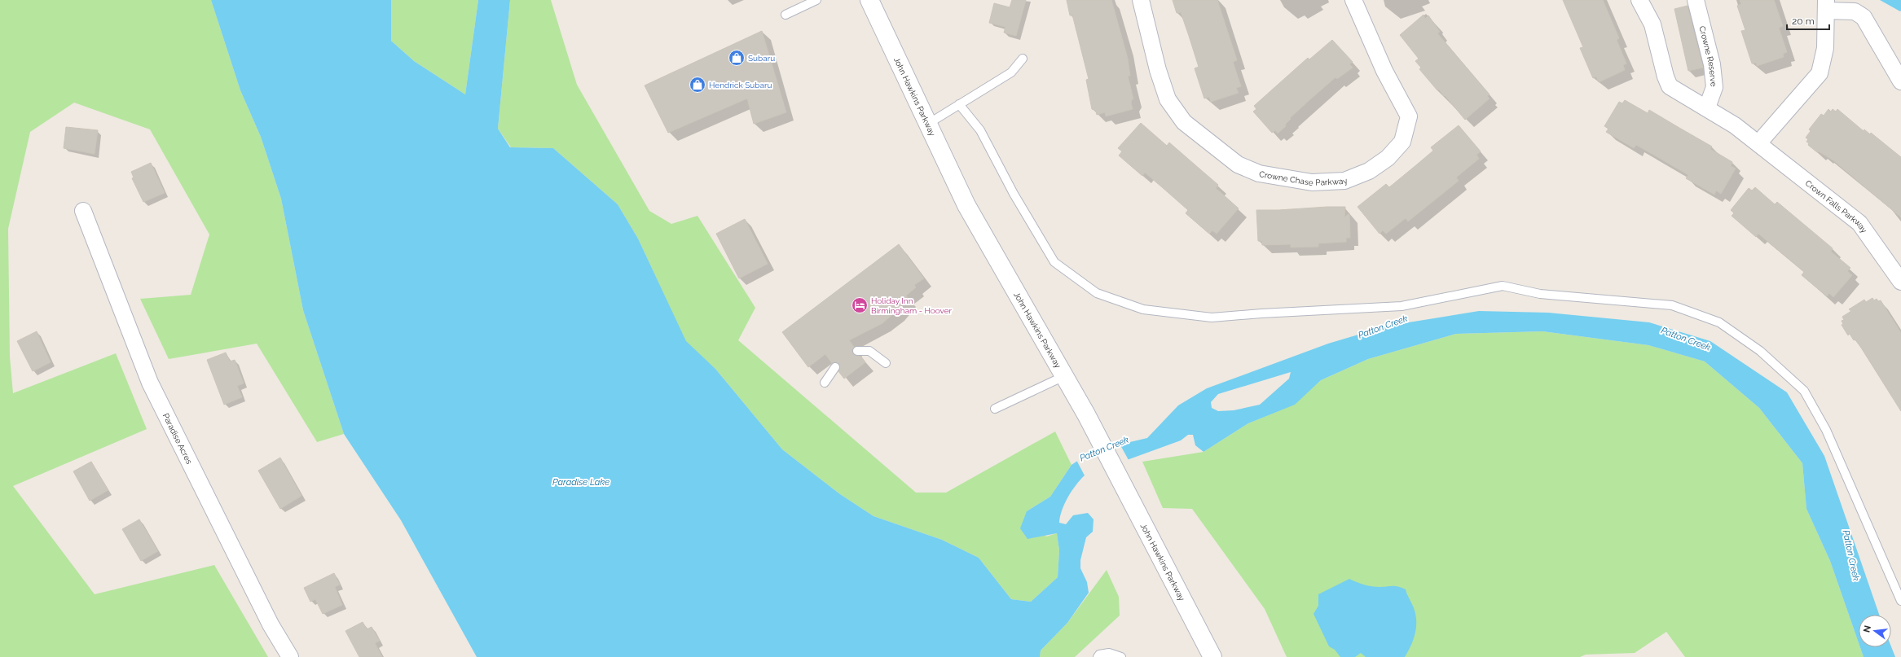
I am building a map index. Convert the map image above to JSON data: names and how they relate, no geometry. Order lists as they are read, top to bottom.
{
  "streets": {
    "main road": ["John Hawkins Parkway"],
    "street": [
      "Crowne Reserve",
      "Crowne Chase Parkway",
      "Crown Falls Parkway",
      "Paradise Acres"
    ]
  },
  "water": ["Patton Creek", "Paradise Lake"],
  "places": {
    "shop": ["Subaru", "Hendrick Subaru"],
    "hotel": ["Holiday Inn Birmingham - Hoover"]
  },
  "scale_bar": "20 m",
  "north": "left"
}
